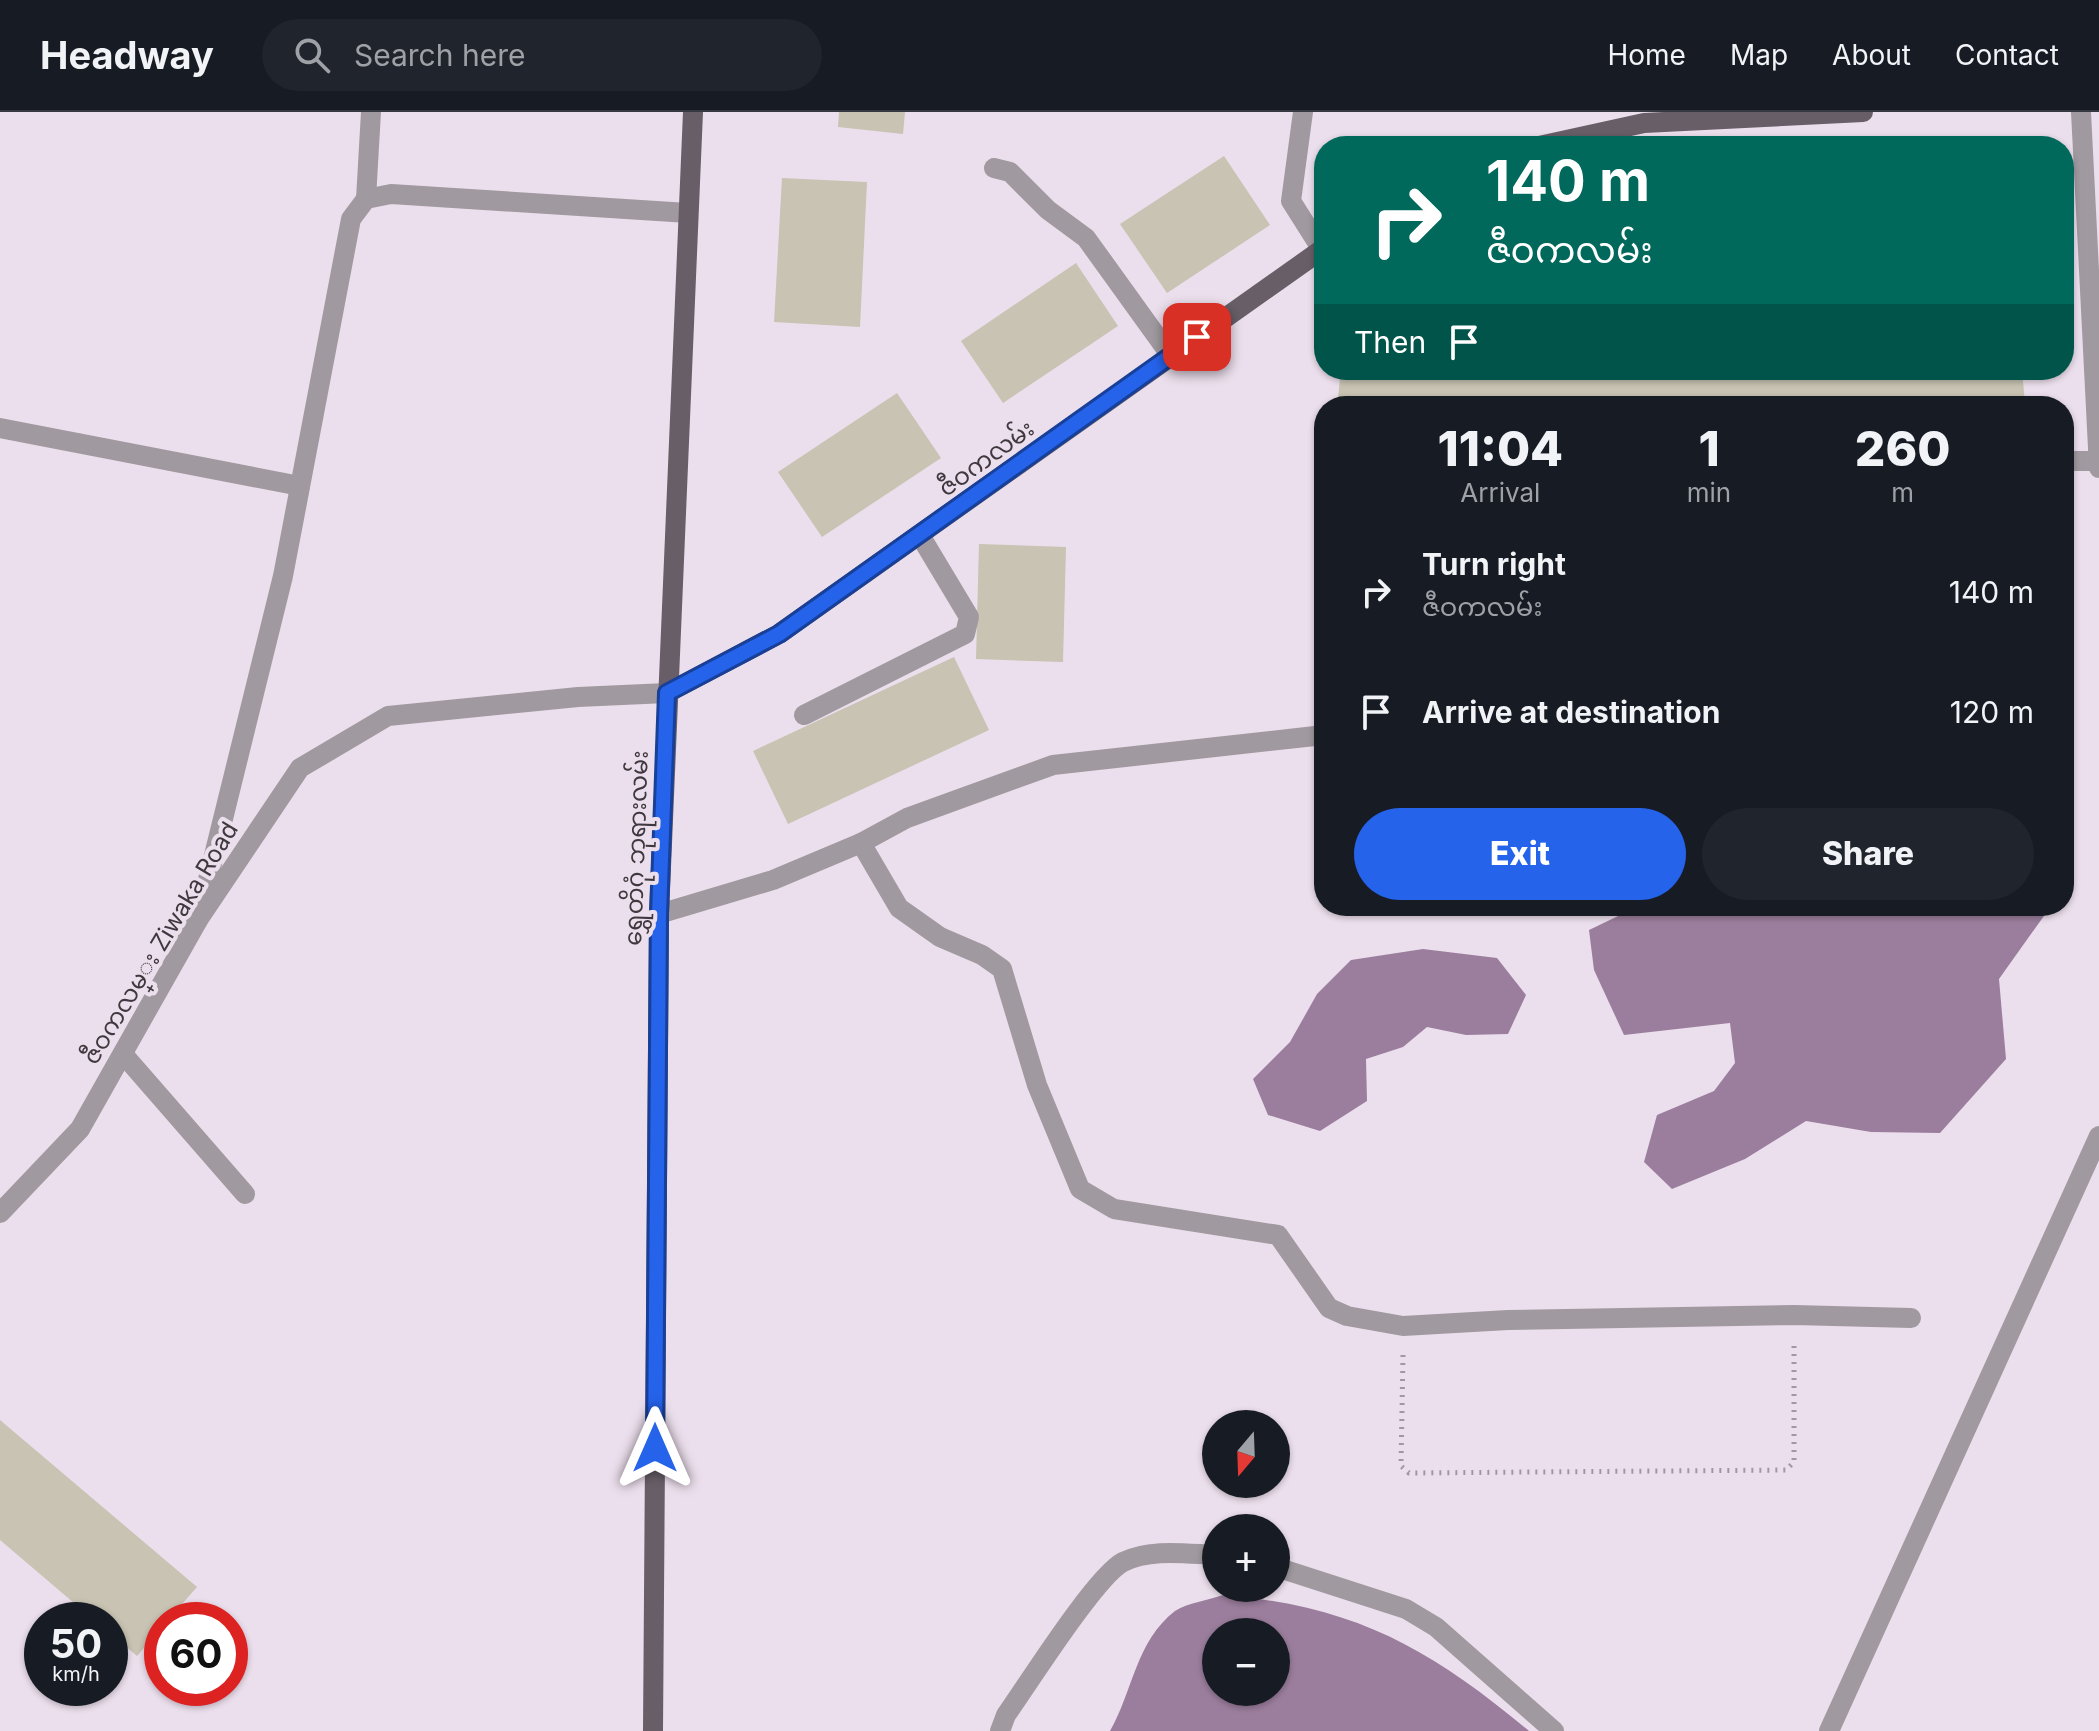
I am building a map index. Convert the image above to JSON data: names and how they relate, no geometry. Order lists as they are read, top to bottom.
{
  "streets": {
    "main road": ["ဇီဝကလမ်း", "ရွှေတိဂုံ ဘုရားလမ်း"],
    "street": ["ဇီဝကလမ္း Ziwaka Road"]
  },
  "crossings": [
    ["ဇီဝကလမ်း", "ရွှေတိဂုံ ဘုရားလမ်း"],
    ["ဇီဝကလမ်း", "ဇီဝကလမ္း Ziwaka Road"],
    ["ရွှေတိဂုံ ဘုရားလမ်း", "ဇီဝကလမ္း Ziwaka Road"]
  ],
  "north": "bottom",
  "page": {
    "header": "Headway",
    "search": "Search here",
    "nav": [
      "Home",
      "Map",
      "About",
      "Contact"
    ],
    "turn": ["140 m", "ဇီဝကလမ်း"],
    "then": "Then",
    "eta": [
      "11:04",
      "Arrival",
      "1",
      "min",
      "260",
      "m"
    ],
    "list": [
      {
        "name": "Turn right",
        "note": "ဇီဝကလမ်း",
        "value": "140 m"
      },
      {
        "name": "Arrive at destination",
        "value": "120 m"
      }
    ],
    "buttons": ["Exit", "Share"],
    "map_buttons": ["+", "−"],
    "speed": "50 km/h",
    "limit": "60"
  }
}
